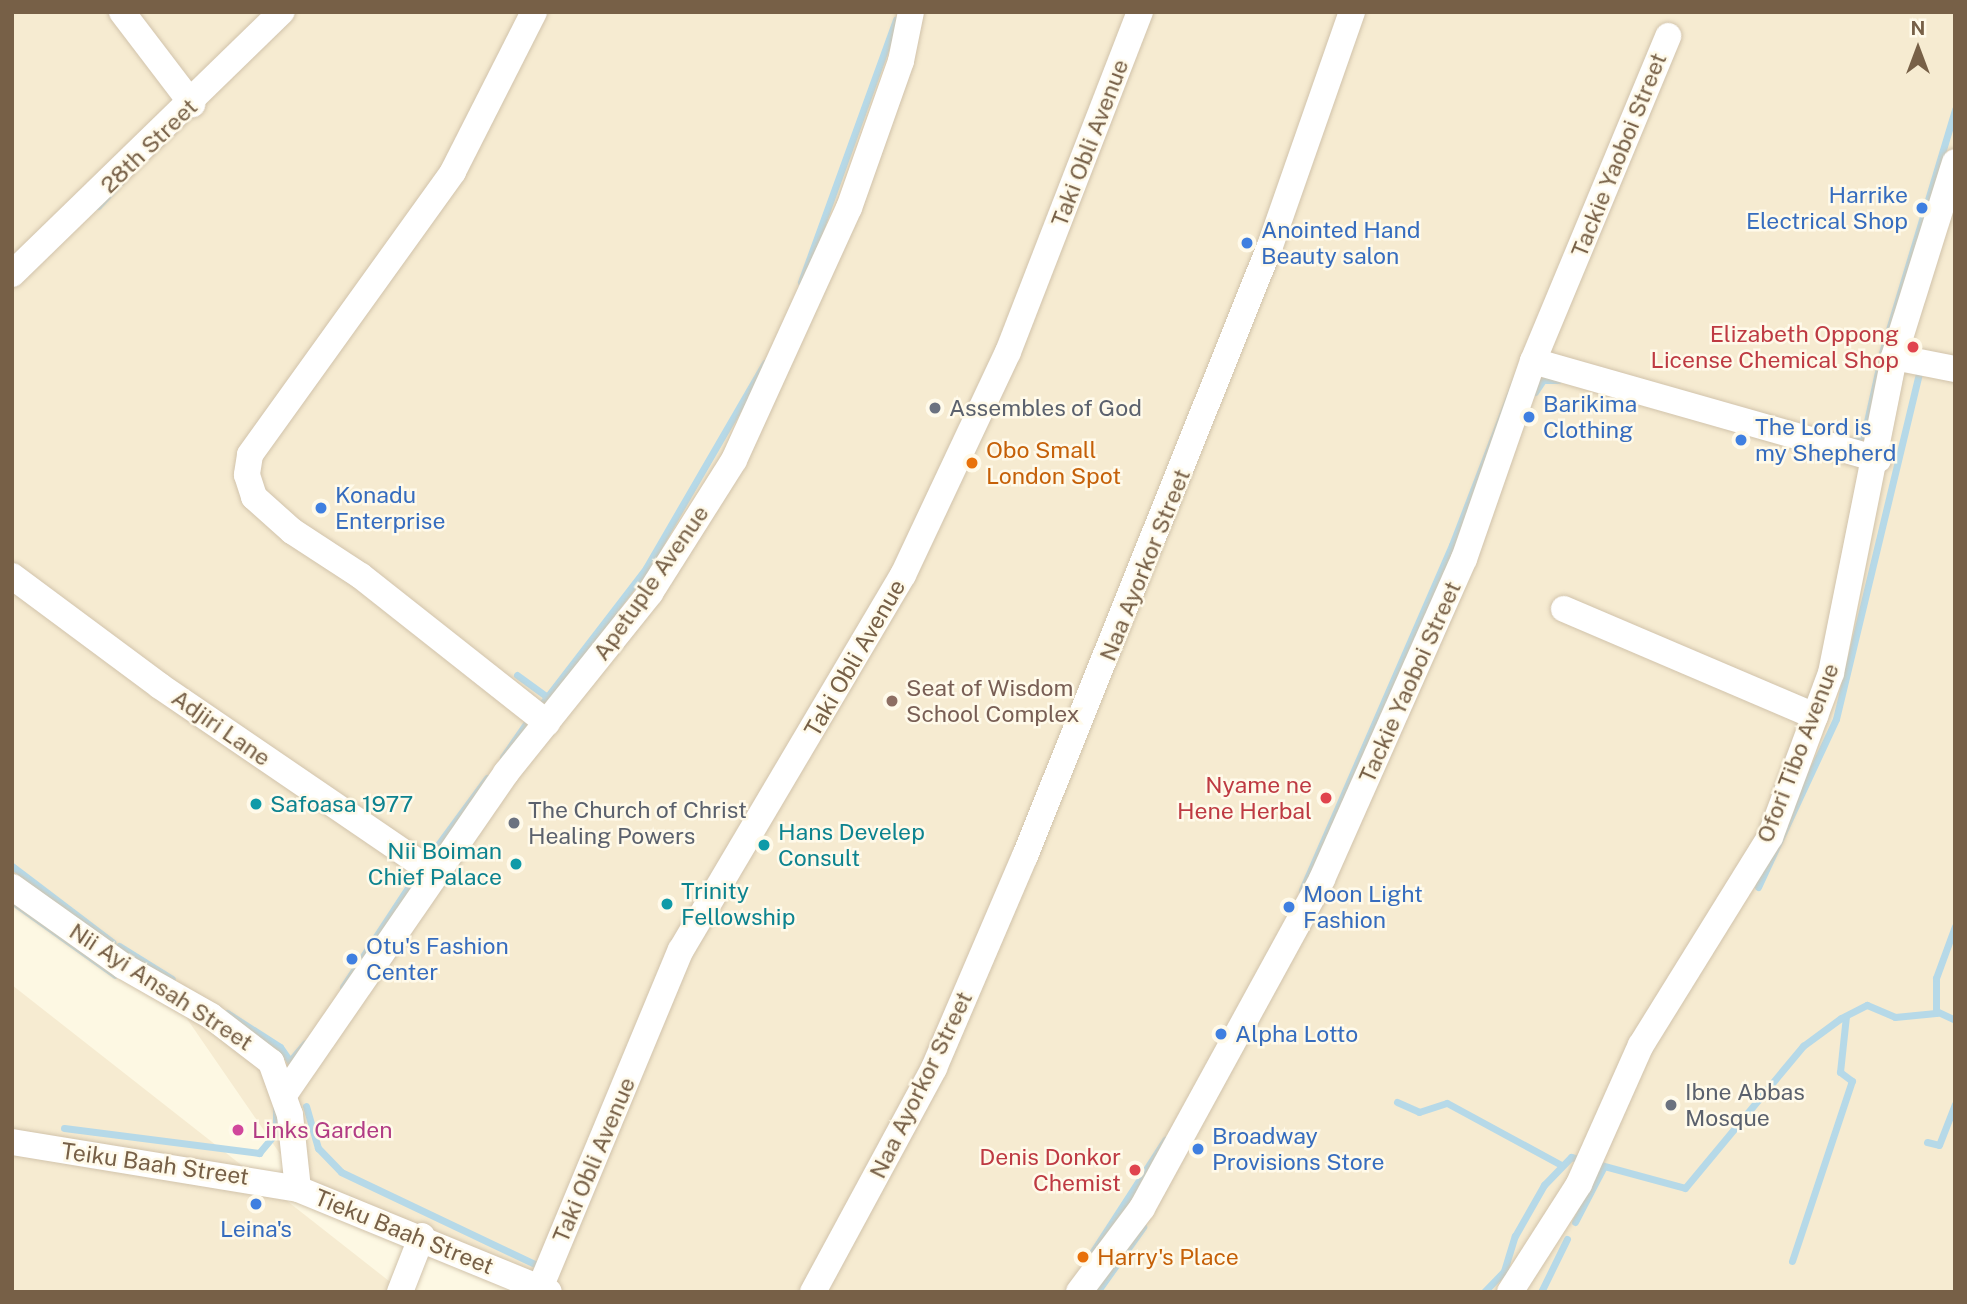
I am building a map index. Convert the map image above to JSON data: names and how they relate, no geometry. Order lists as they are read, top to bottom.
{
  "streets": {
    "street": [
      "Taki Obli Avenue",
      "28th Street",
      "Tackie Yaoboi Street",
      "Naa Ayorkor Street",
      "Apetuple Avenue",
      "Adjiri Lane",
      "Ofori Tibo Avenue",
      "Nii Ayi Ansah Street",
      "Teiku Baah Street",
      "Tieku Baah Street"
    ]
  },
  "crossings": [
    ["Taki Obli Avenue", "Tieku Baah Street"],
    ["Apetuple Avenue", "Adjiri Lane"],
    ["Apetuple Avenue", "Nii Ayi Ansah Street"],
    ["Nii Ayi Ansah Street", "Teiku Baah Street"],
    ["Nii Ayi Ansah Street", "Tieku Baah Street"],
    ["Teiku Baah Street", "Tieku Baah Street"]
  ],
  "places": [
    "Harrike Electrical Shop",
    "Anointed Hand Beauty salon",
    "Elizabeth Oppong License Chemical Shop",
    "Assembles of God",
    "Barikima Clothing",
    "The Lord is my Shepherd",
    "Obo Small London Spot",
    "Konadu Enterprise",
    "Seat of Wisdom School Complex",
    "Nyame ne Hene Herbal",
    "Safoasa 1977",
    "The Church of Christ Healing Powers",
    "Hans Develep Consult",
    "Nii Boiman Chief Palace",
    "Trinity Fellowship",
    "Moon Light Fashion",
    "Otu's Fashion Center",
    "Alpha Lotto",
    "Ibne Abbas Mosque",
    "Links Garden",
    "Broadway Provisions Store",
    "Denis Donkor Chemist",
    "Leina's",
    "Harry's Place"
  ],
  "north": "top"
}
